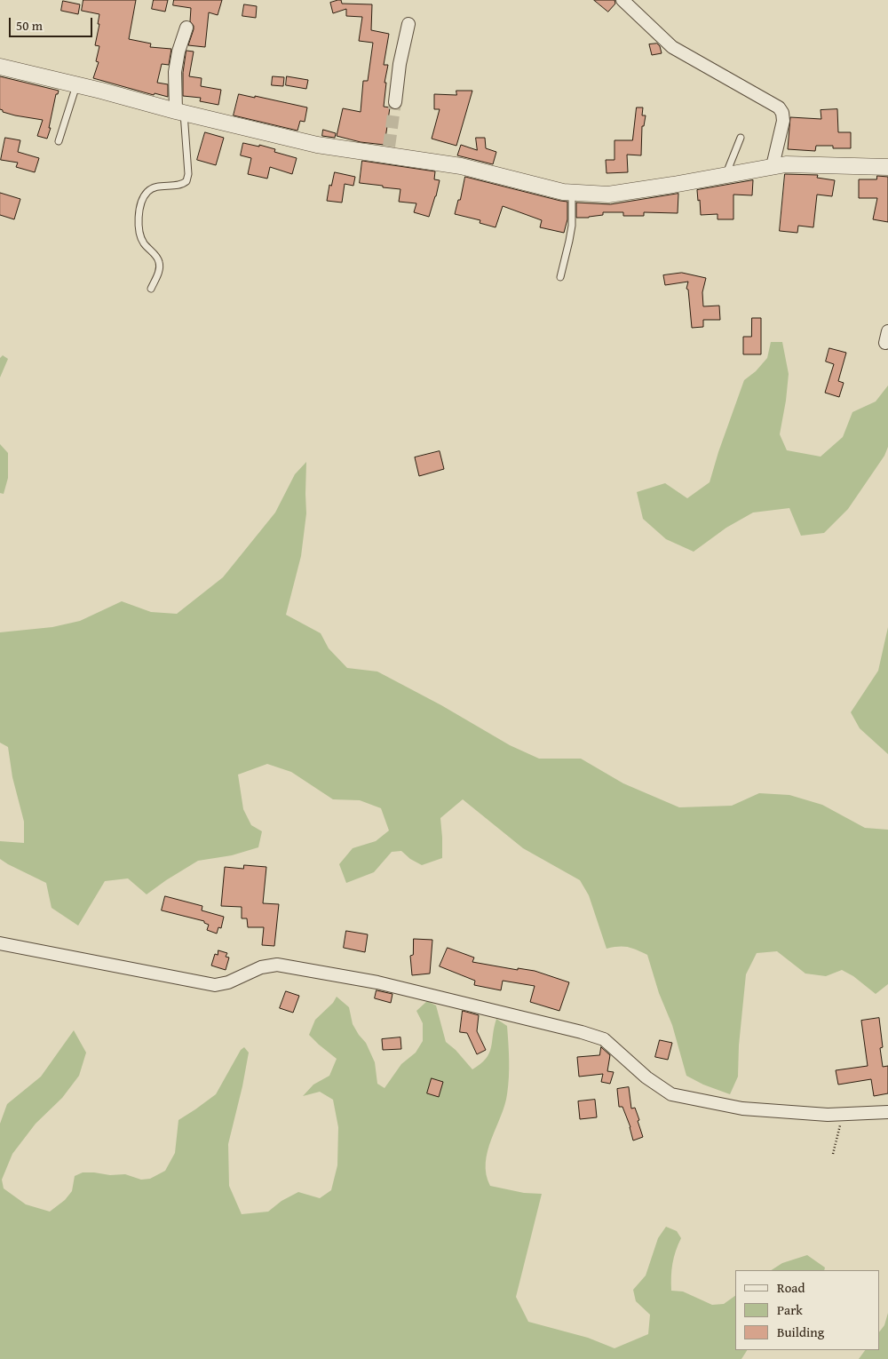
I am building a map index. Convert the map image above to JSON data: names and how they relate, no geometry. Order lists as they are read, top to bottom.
{
  "legend": ["Road", "Park", "Building"],
  "scale_bar": "50 m"
}
